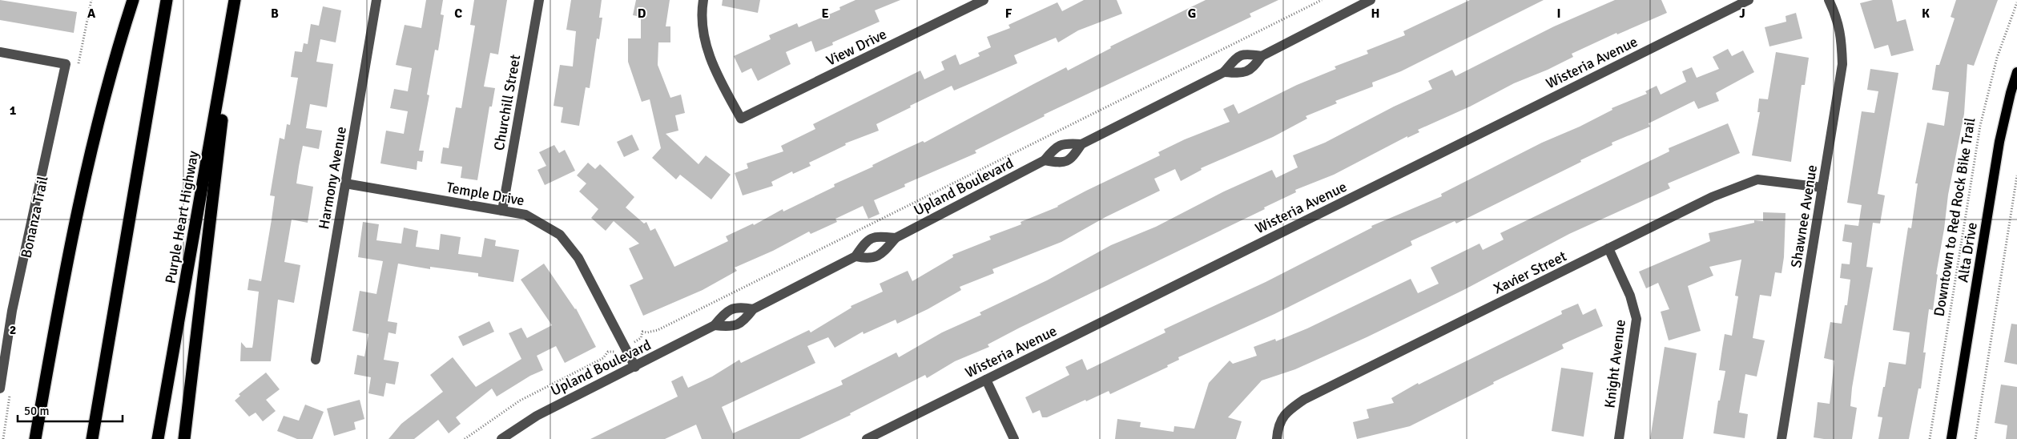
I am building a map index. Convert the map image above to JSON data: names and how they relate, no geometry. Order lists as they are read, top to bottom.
{
  "streets": {
    "highway": ["Purple Heart Highway"],
    "main road": ["Alta Drive"],
    "street": [
      "View Drive",
      "Wisteria Avenue",
      "Churchill Street",
      "Harmony Avenue",
      "Upland Boulevard",
      "Temple Drive",
      "Shawnee Avenue",
      "Xavier Street",
      "Knight Avenue"
    ],
    "path": ["Downtown to Red Rock Bike Trail"]
  },
  "crossings": [
    ["Churchill Street", "Temple Drive"],
    ["Harmony Avenue", "Temple Drive"],
    ["Upland Boulevard", "Temple Drive"],
    ["Shawnee Avenue", "Xavier Street"],
    ["Xavier Street", "Knight Avenue"]
  ],
  "scale_bar": "50 m",
  "grid": {
    "columns": [
      "A",
      "B",
      "C",
      "D",
      "E",
      "F",
      "G",
      "H",
      "I",
      "J",
      "K"
    ],
    "rows": ["1", "2"]
  }
}
